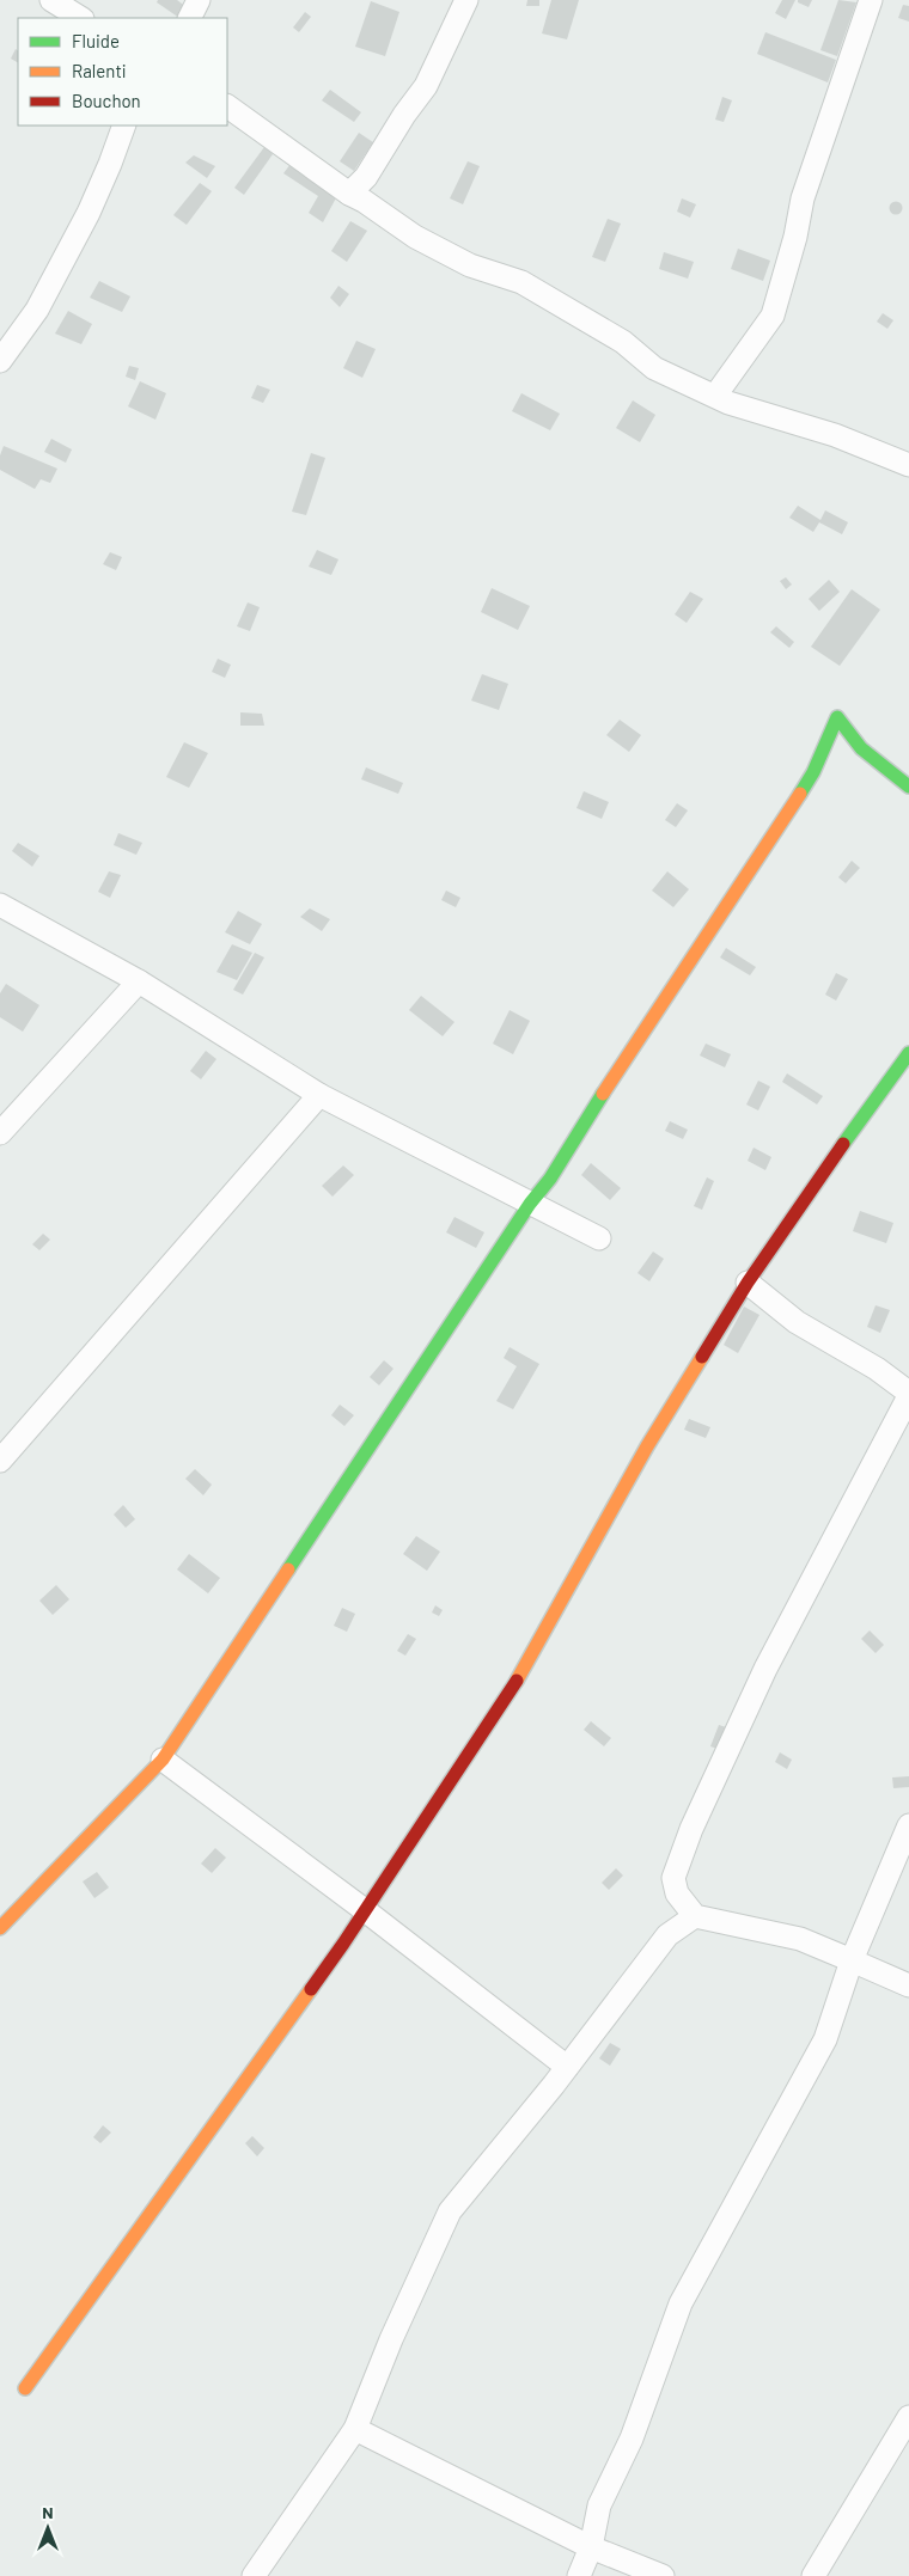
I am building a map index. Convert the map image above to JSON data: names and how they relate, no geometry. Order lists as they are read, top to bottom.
{
  "legend": ["Fluide", "Ralenti", "Bouchon"],
  "north": "top"
}
